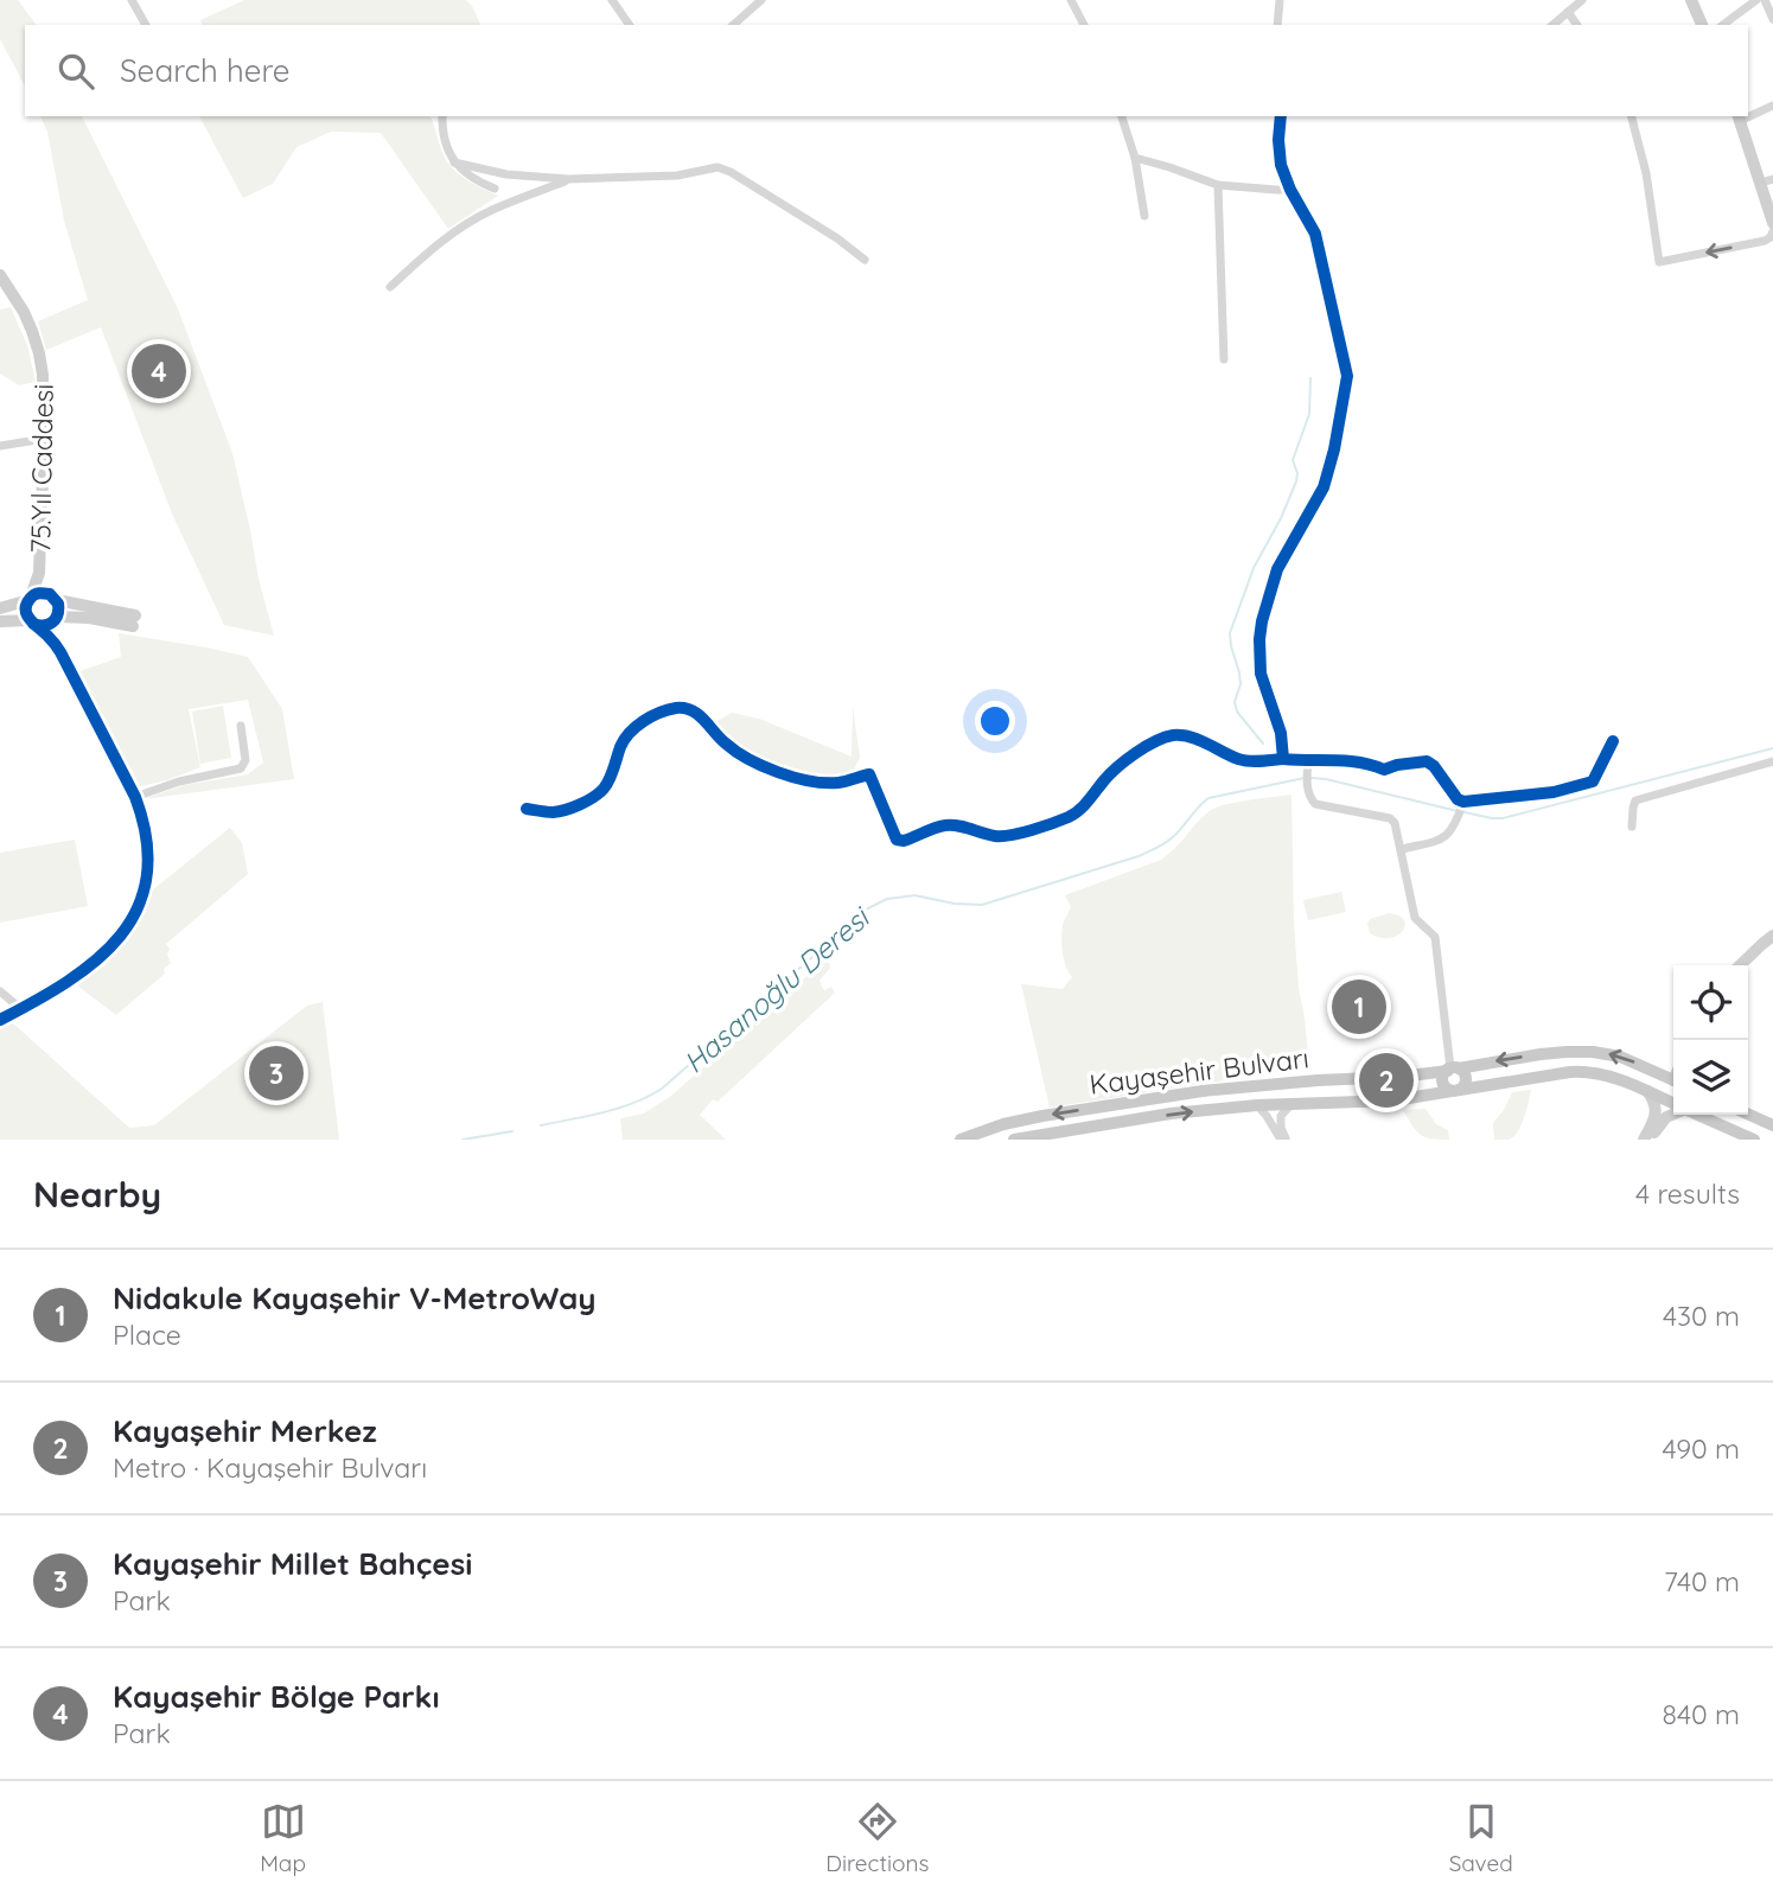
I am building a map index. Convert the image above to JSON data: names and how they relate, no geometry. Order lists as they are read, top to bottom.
{
  "streets": {
    "main road": ["Kayaşehir Bulvarı"],
    "street": ["75.Yıl Caddesi"]
  },
  "water": ["Hasanoğlu Deresi"],
  "page": {
    "search": "Search here",
    "pins": [
      "4",
      "1",
      "3",
      "2"
    ],
    "heading": ["Nearby", "4 results"],
    "list": [
      {
        "mark": "1",
        "name": "Nidakule Kayaşehir V-MetroWay",
        "note": "Place",
        "value": "430 m"
      },
      {
        "mark": "2",
        "name": "Kayaşehir Merkez",
        "note": "Metro · Kayaşehir Bulvarı",
        "value": "490 m"
      },
      {
        "mark": "3",
        "name": "Kayaşehir Millet Bahçesi",
        "note": "Park",
        "value": "740 m"
      },
      {
        "mark": "4",
        "name": "Kayaşehir Bölge Parkı",
        "note": "Park",
        "value": "840 m"
      }
    ],
    "nav": ["Map", "Directions", "Saved"]
  }
}
